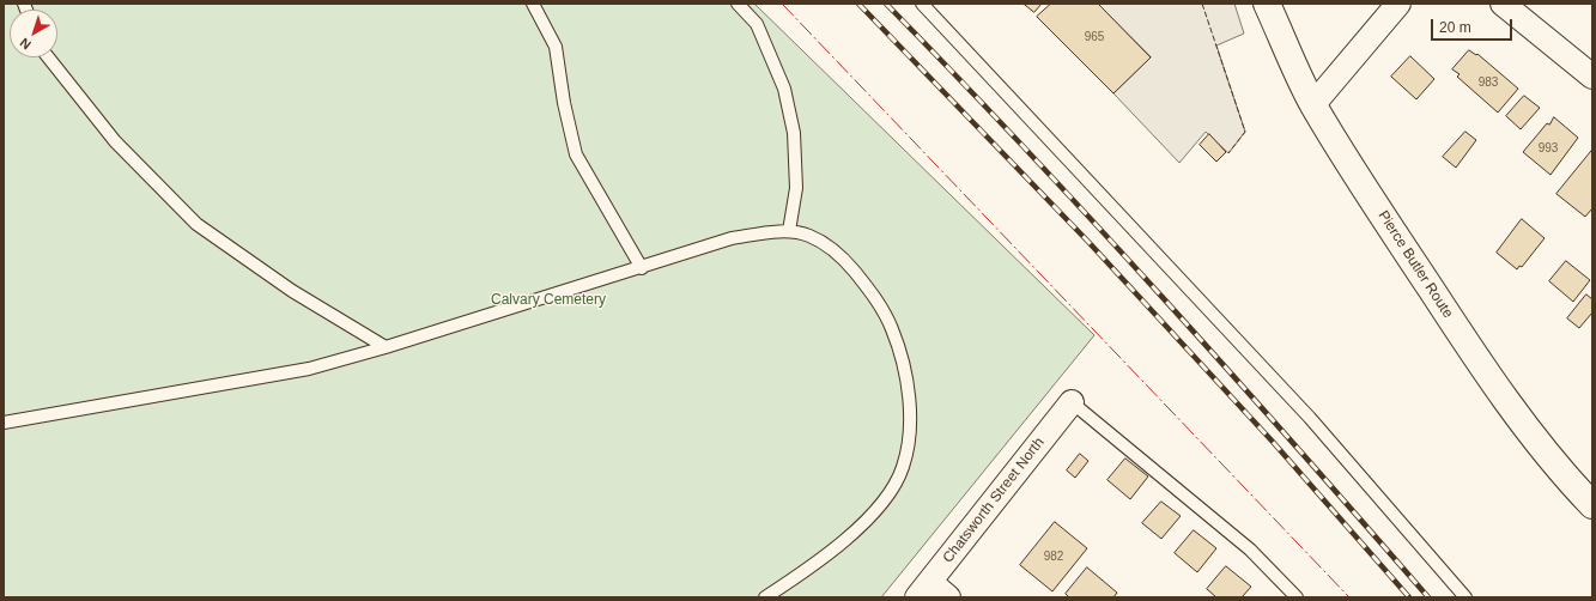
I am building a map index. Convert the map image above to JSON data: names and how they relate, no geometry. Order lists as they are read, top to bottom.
{
  "streets": {
    "main road": ["Pierce Butler Route"],
    "street": ["Chatsworth Street North"]
  },
  "parks": ["Calvary Cemetery"],
  "house_numbers": [
    "965",
    "983",
    "993",
    "982"
  ],
  "scale_bar": "20 m",
  "north": "bottom left"
}
